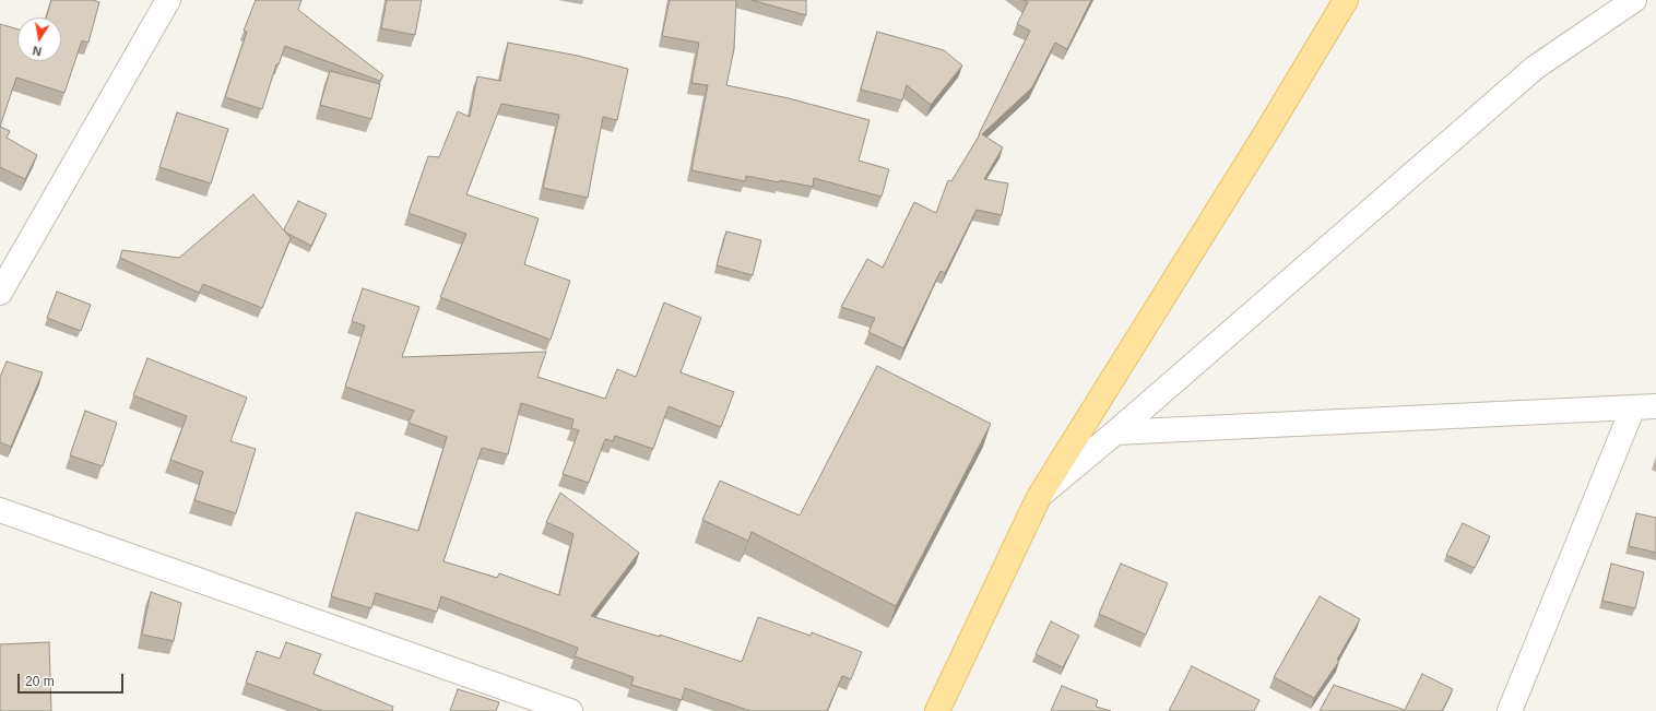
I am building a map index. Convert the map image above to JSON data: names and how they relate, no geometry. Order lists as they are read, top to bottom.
{
  "scale_bar": "20 m",
  "north": "bottom"
}
